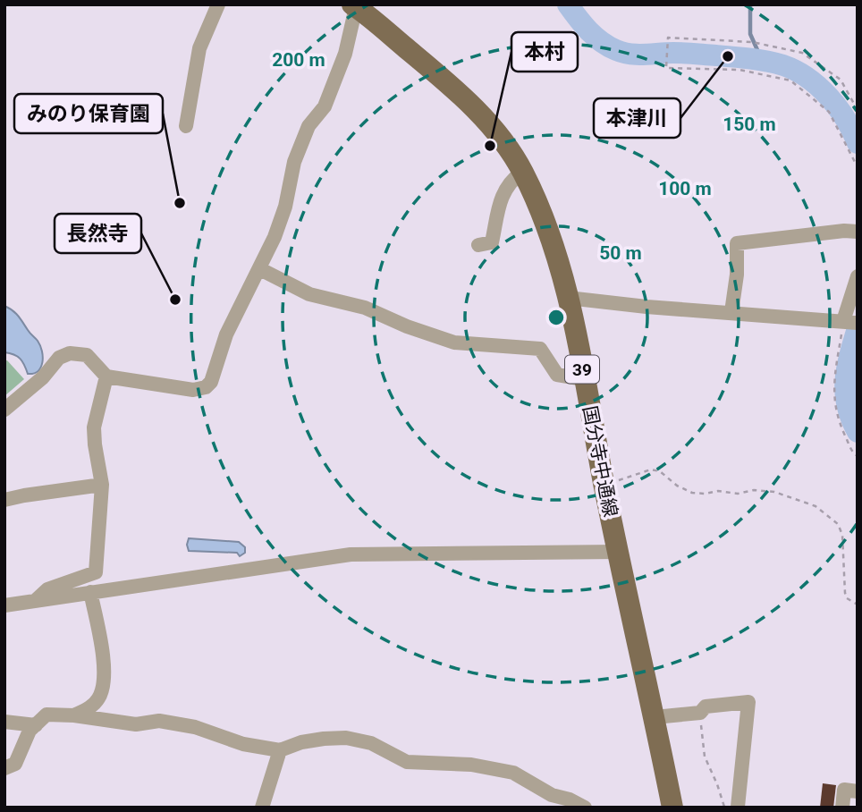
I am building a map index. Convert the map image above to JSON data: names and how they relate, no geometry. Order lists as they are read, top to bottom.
{
  "streets": {
    "main road": ["39", "国分寺中通線"]
  },
  "places": [
    "本津川",
    "本村",
    "みのり保育園",
    "長然寺"
  ],
  "rings": [
    "200 m",
    "150 m",
    "100 m",
    "50 m"
  ]
}
